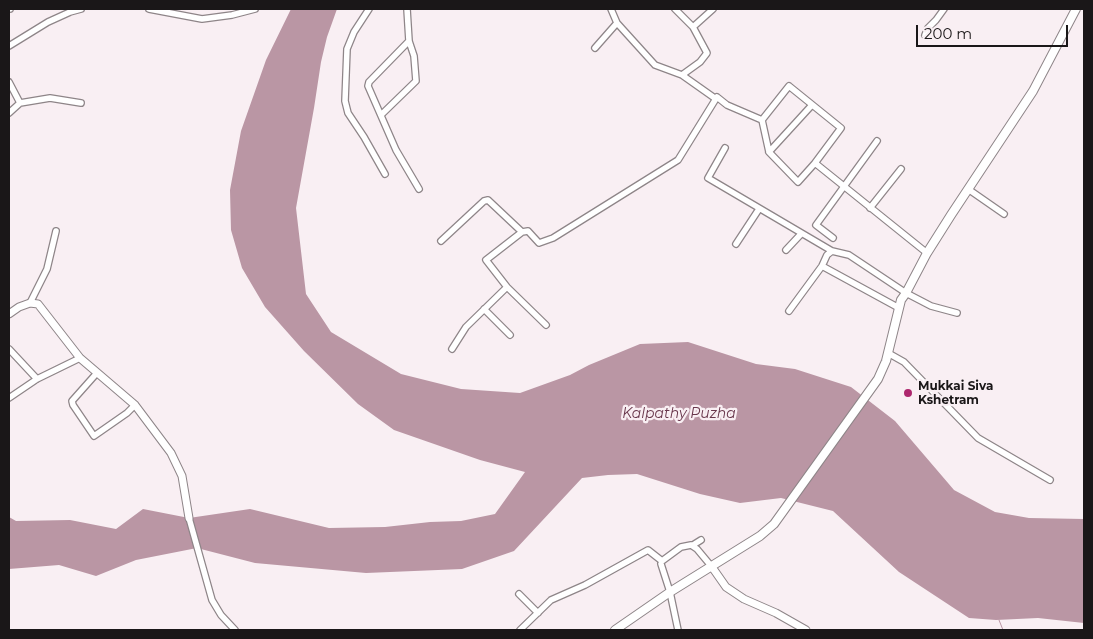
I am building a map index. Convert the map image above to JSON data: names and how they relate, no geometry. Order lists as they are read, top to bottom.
{
  "water": ["Kalpathy Puzha"],
  "places": ["Mukkai Siva Kshetram"],
  "scale_bar": "200 m"
}
